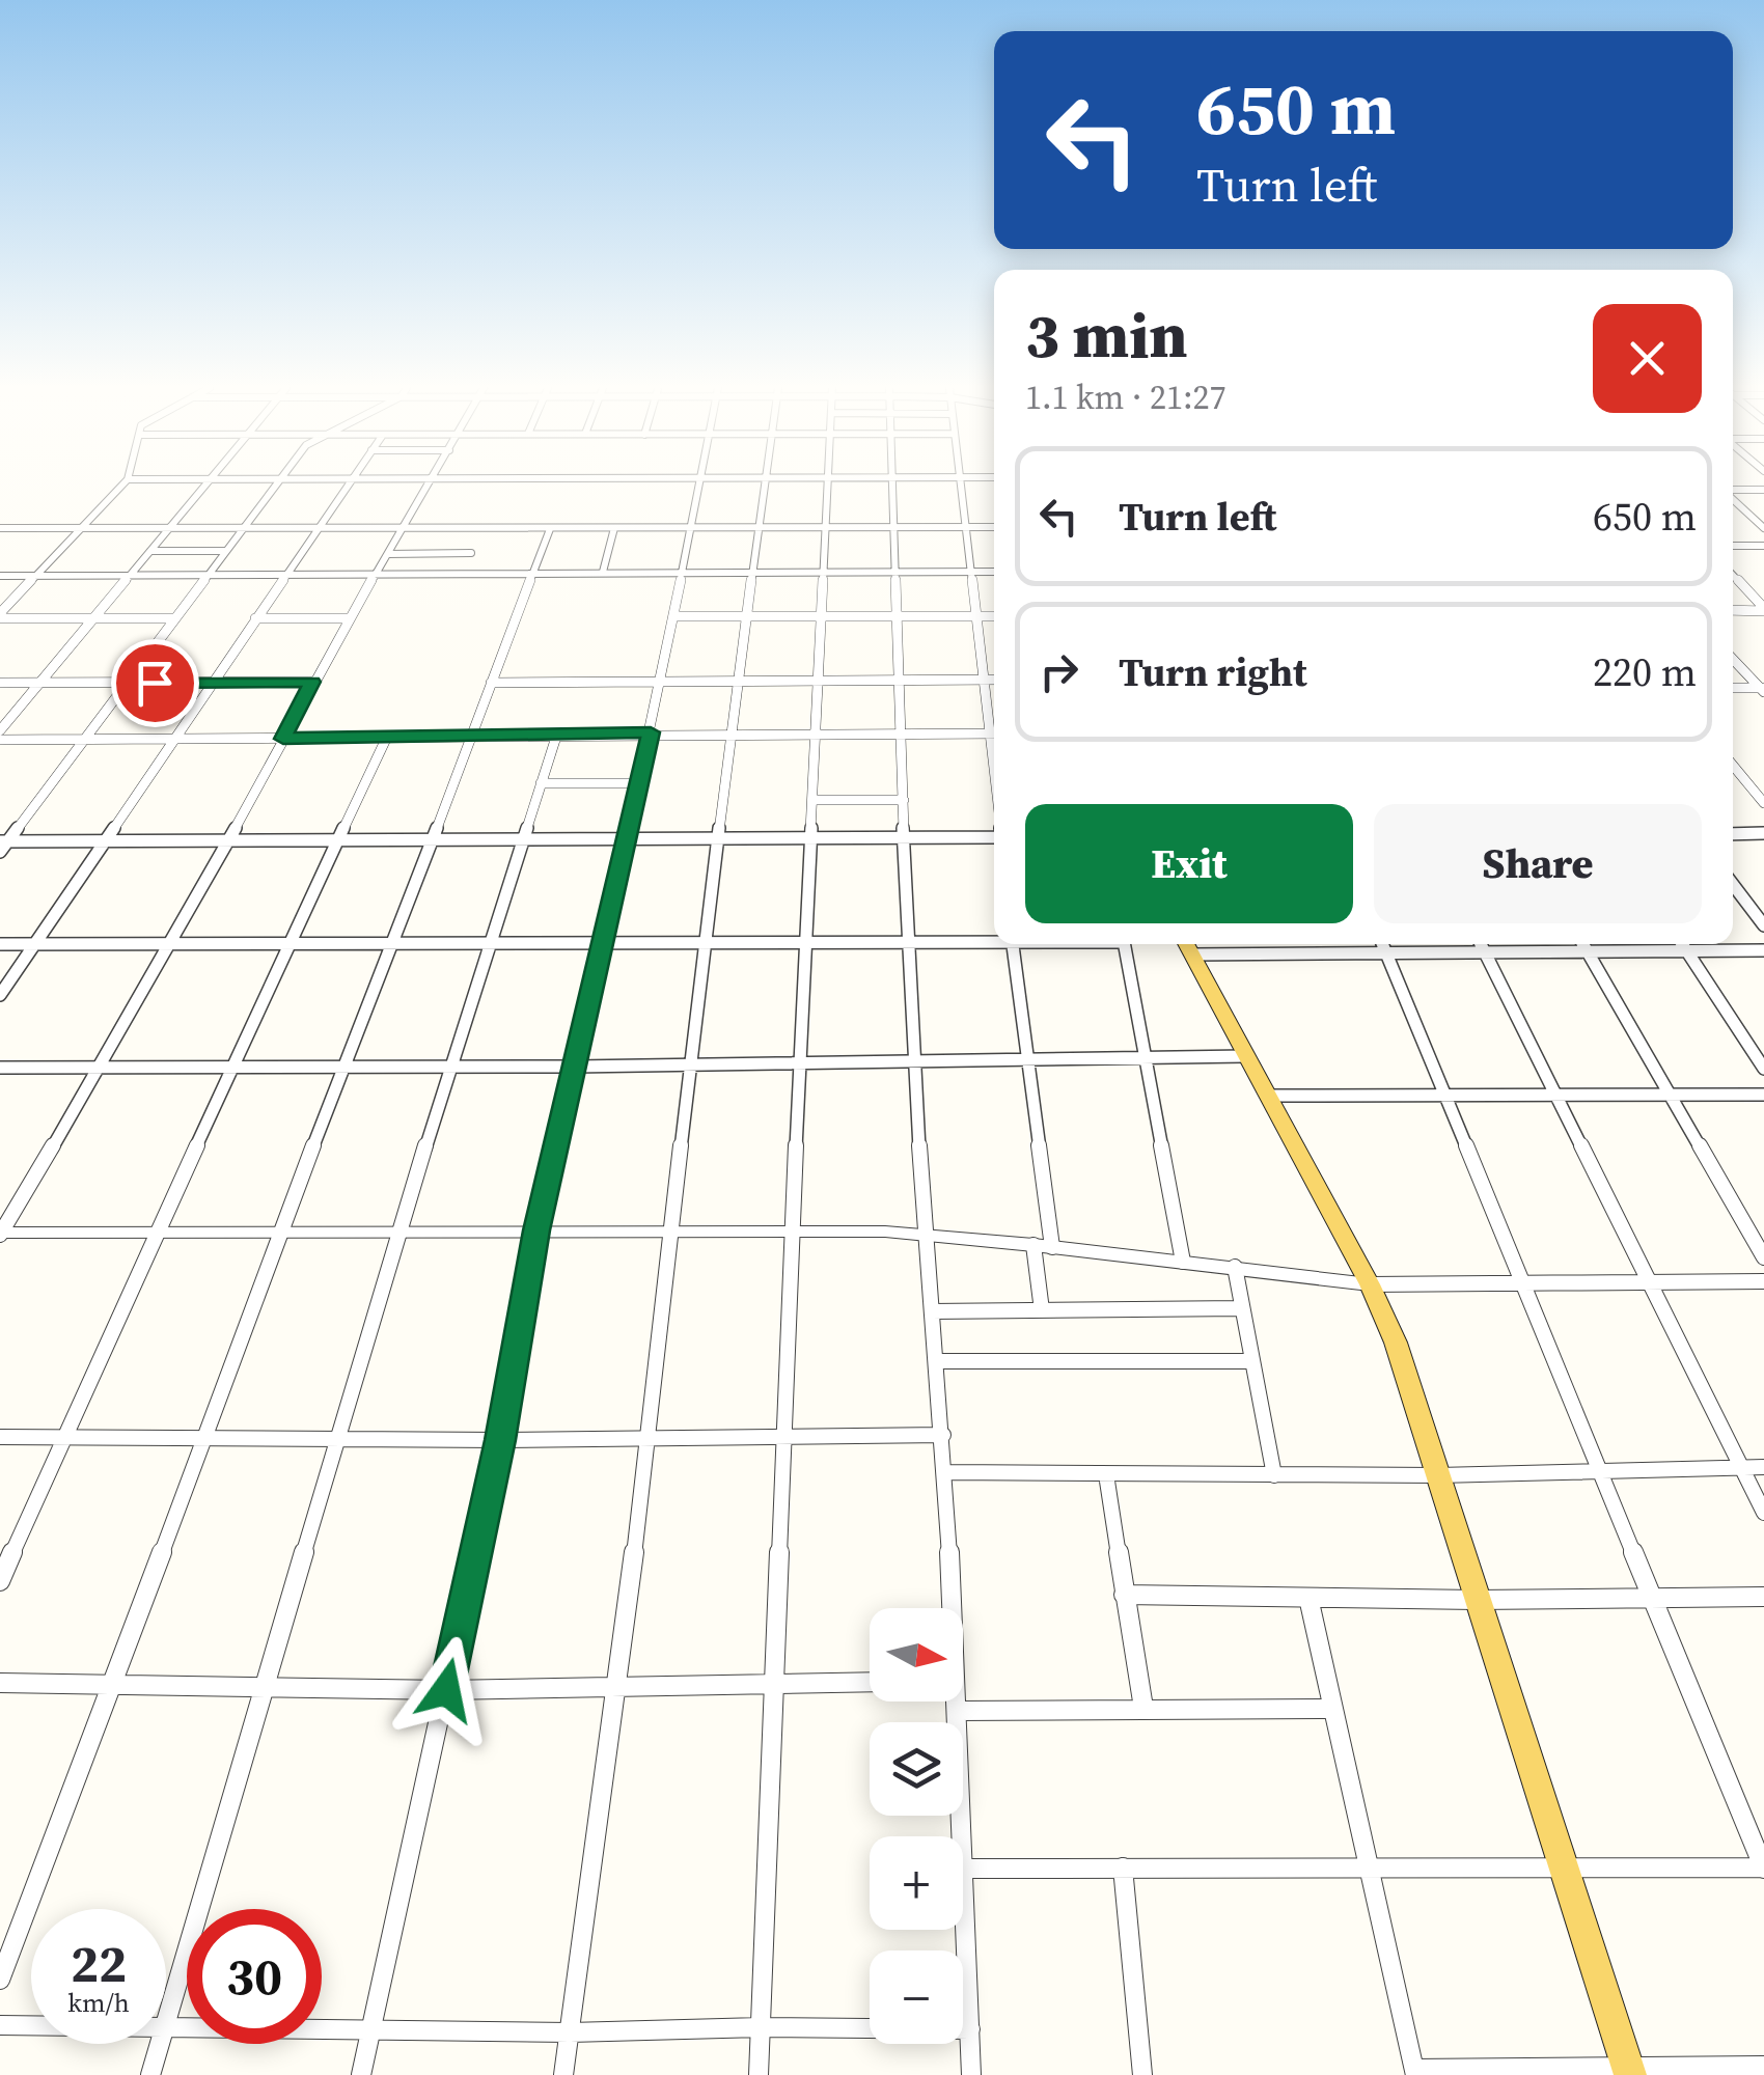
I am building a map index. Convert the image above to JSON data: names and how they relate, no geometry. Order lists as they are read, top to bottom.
{
  "north": "right",
  "page": {
    "turn": ["650 m", "Turn left"],
    "heading": ["3 min", "1.1 km · 21:27"],
    "list": [
      {
        "name": "Turn left",
        "value": "650 m"
      },
      {
        "name": "Turn right",
        "value": "220 m"
      }
    ],
    "buttons": ["Exit", "Share"],
    "map_buttons": ["+", "−"],
    "speed": "22 km/h",
    "limit": "30"
  }
}
